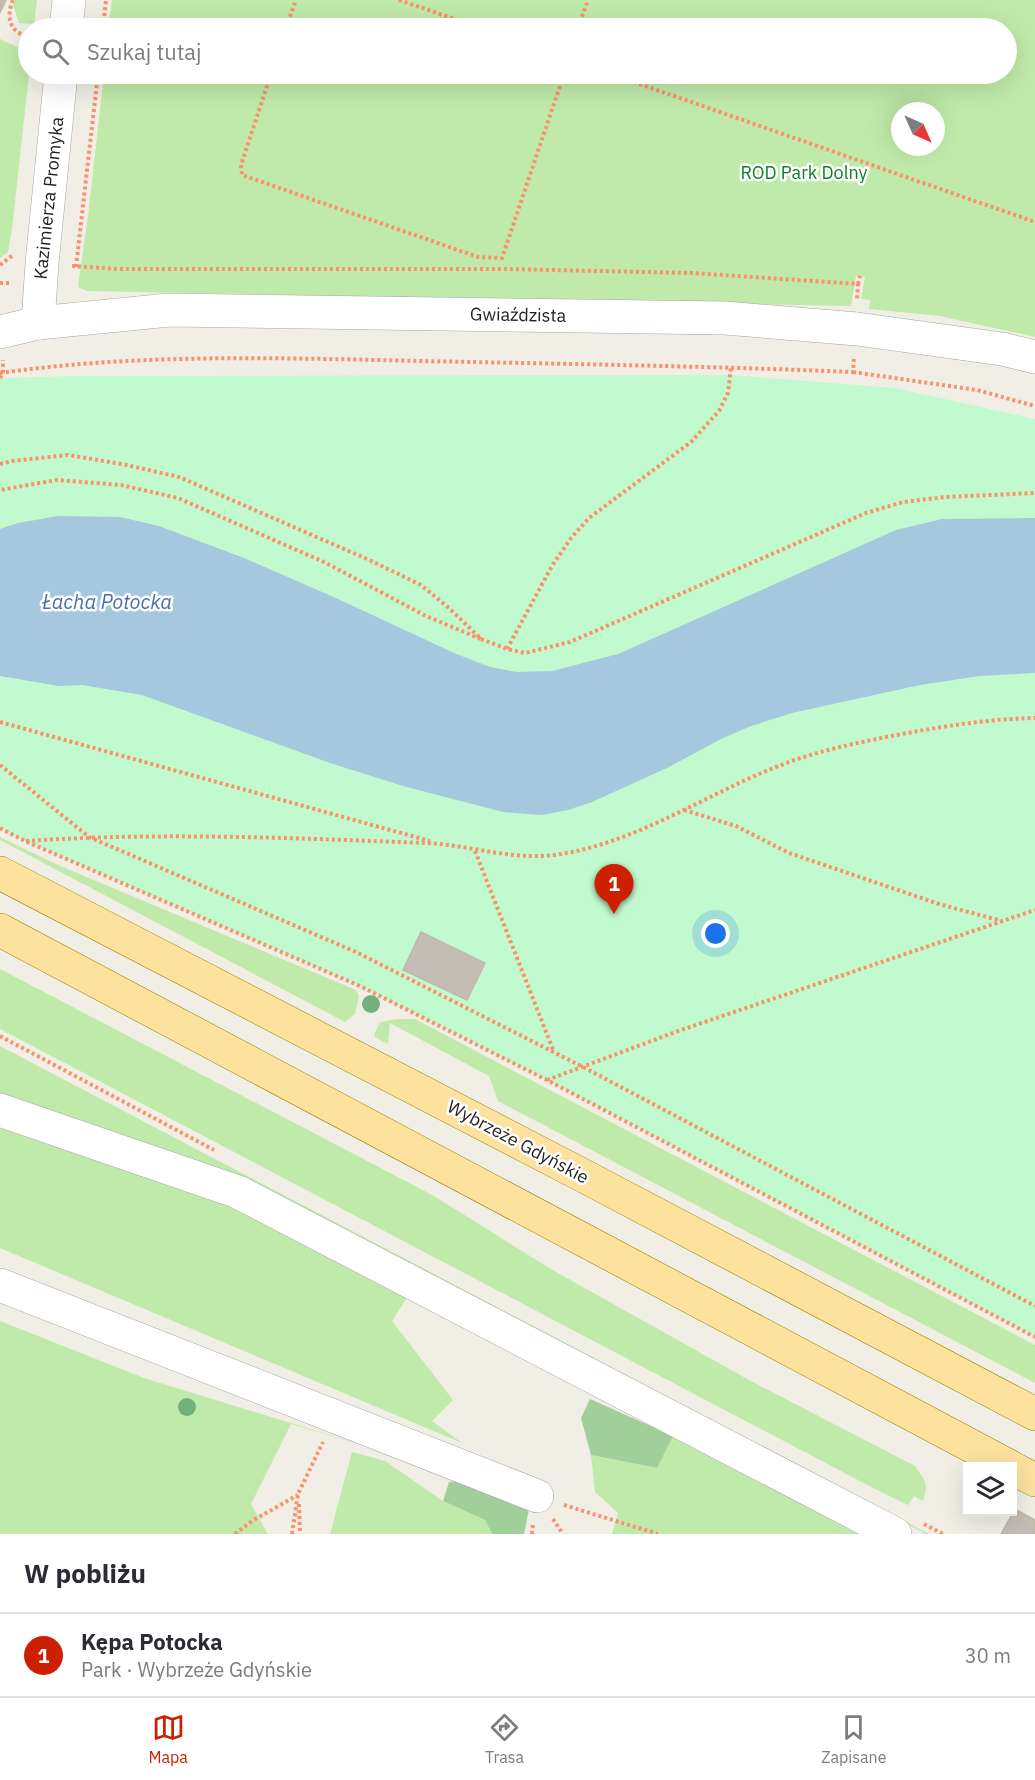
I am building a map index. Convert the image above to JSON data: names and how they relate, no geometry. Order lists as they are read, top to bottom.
{
  "streets": {
    "main road": ["Wybrzeże Gdyńskie"],
    "street": ["Kazimierza Promyka", "Gwiaździsta"]
  },
  "crossings": [
    ["Kazimierza Promyka", "Gwiaździsta"]
  ],
  "water": ["Łacha Potocka"],
  "parks": ["ROD Park Dolny"],
  "north": "bottom right",
  "page": {
    "search": "Szukaj tutaj",
    "pins": "1",
    "heading": "W pobliżu",
    "list": [
      {
        "mark": "1",
        "name": "Kępa Potocka",
        "note": "Park · Wybrzeże Gdyńskie",
        "value": "30 m"
      }
    ],
    "nav": ["Mapa", "Trasa", "Zapisane"]
  }
}
